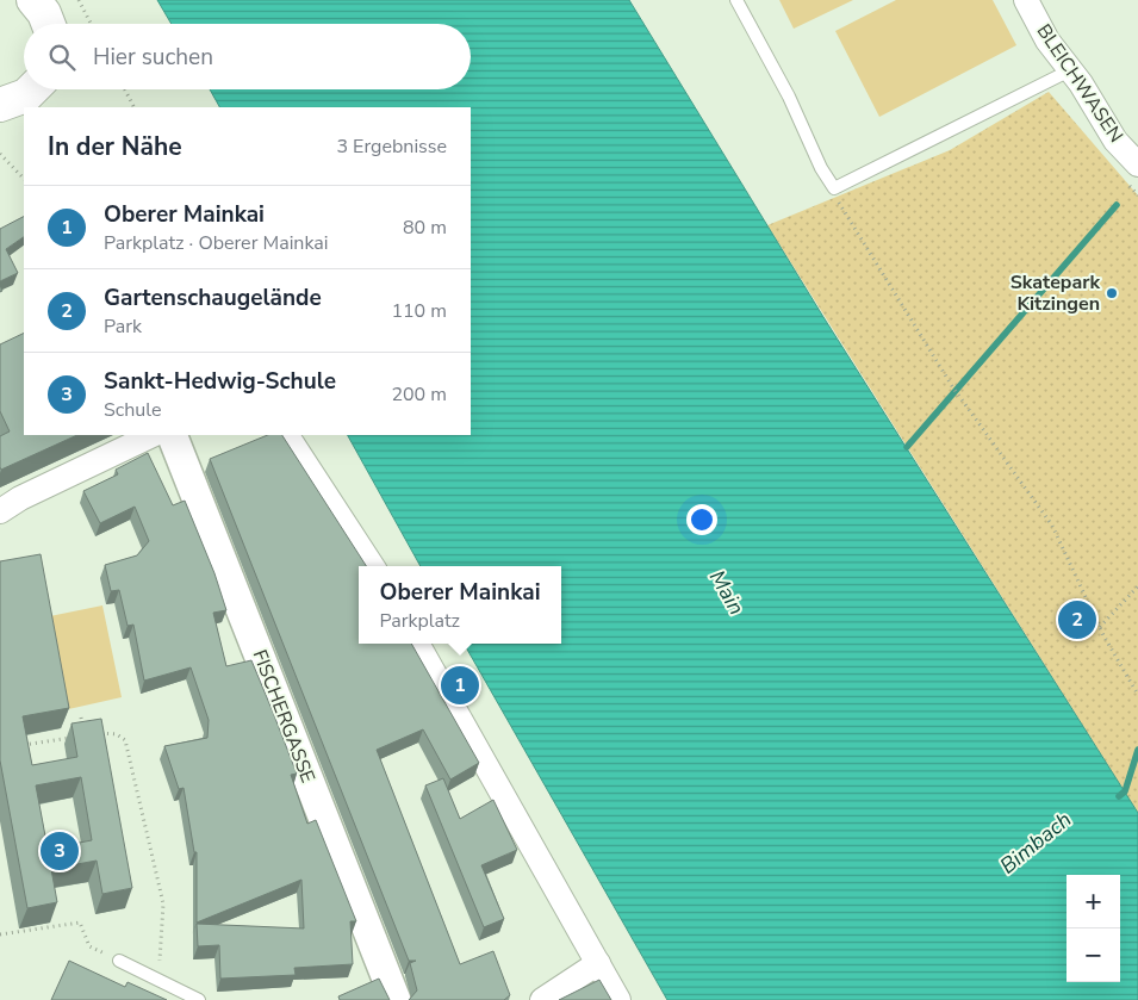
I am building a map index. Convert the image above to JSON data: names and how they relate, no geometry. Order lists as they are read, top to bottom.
{
  "streets": {
    "street": ["BLEICHWASEN", "FISCHERGASSE"]
  },
  "water": ["Main", "Bimbach"],
  "places": ["Skatepark Kitzingen"],
  "page": {
    "search": "Hier suchen",
    "heading": ["In der Nähe", "3 Ergebnisse"],
    "list": [
      {
        "mark": "1",
        "name": "Oberer Mainkai",
        "note": "Parkplatz · Oberer Mainkai",
        "value": "80 m"
      },
      {
        "mark": "2",
        "name": "Gartenschaugelände",
        "note": "Park",
        "value": "110 m"
      },
      {
        "mark": "3",
        "name": "Sankt-Hedwig-Schule",
        "note": "Schule",
        "value": "200 m"
      }
    ],
    "popup": ["Oberer Mainkai", "Parkplatz"],
    "pins": ["2", "1", "3"],
    "map_buttons": ["+", "−"]
  }
}
